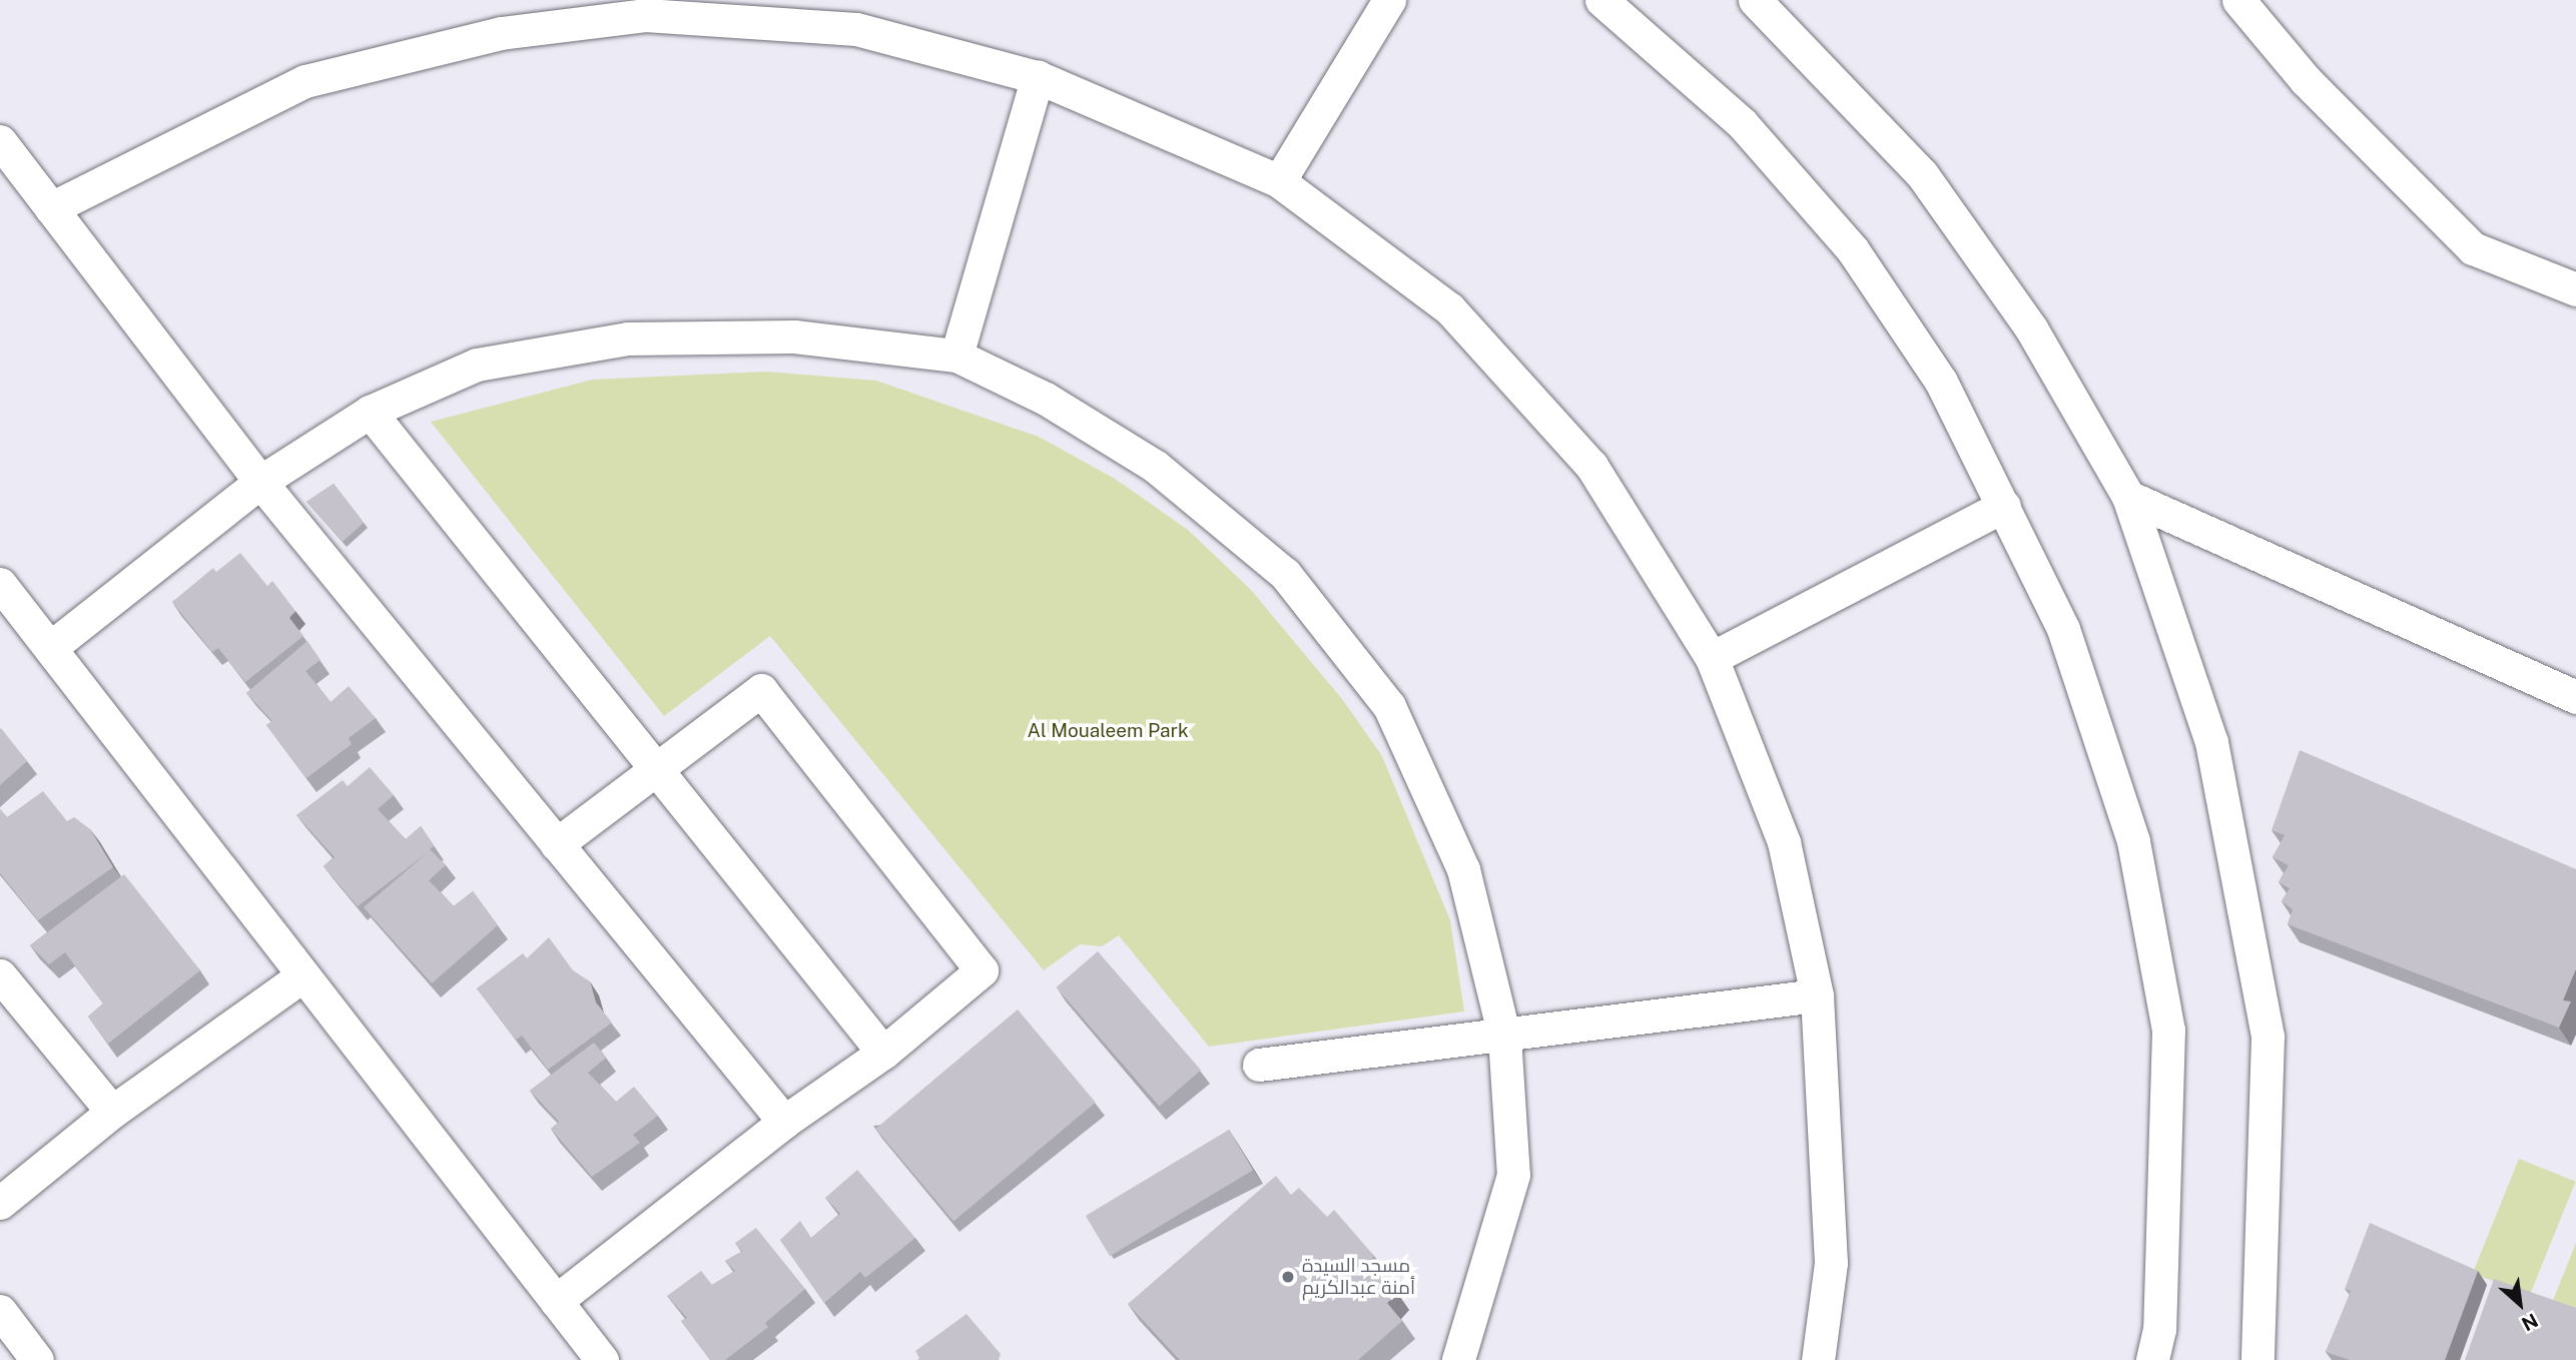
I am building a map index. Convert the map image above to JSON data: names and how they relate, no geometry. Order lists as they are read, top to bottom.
{
  "parks": ["Al Moualeem Park"],
  "places": ["مسجد السيدة أمنة عبدالكريم"],
  "north": "bottom right"
}
